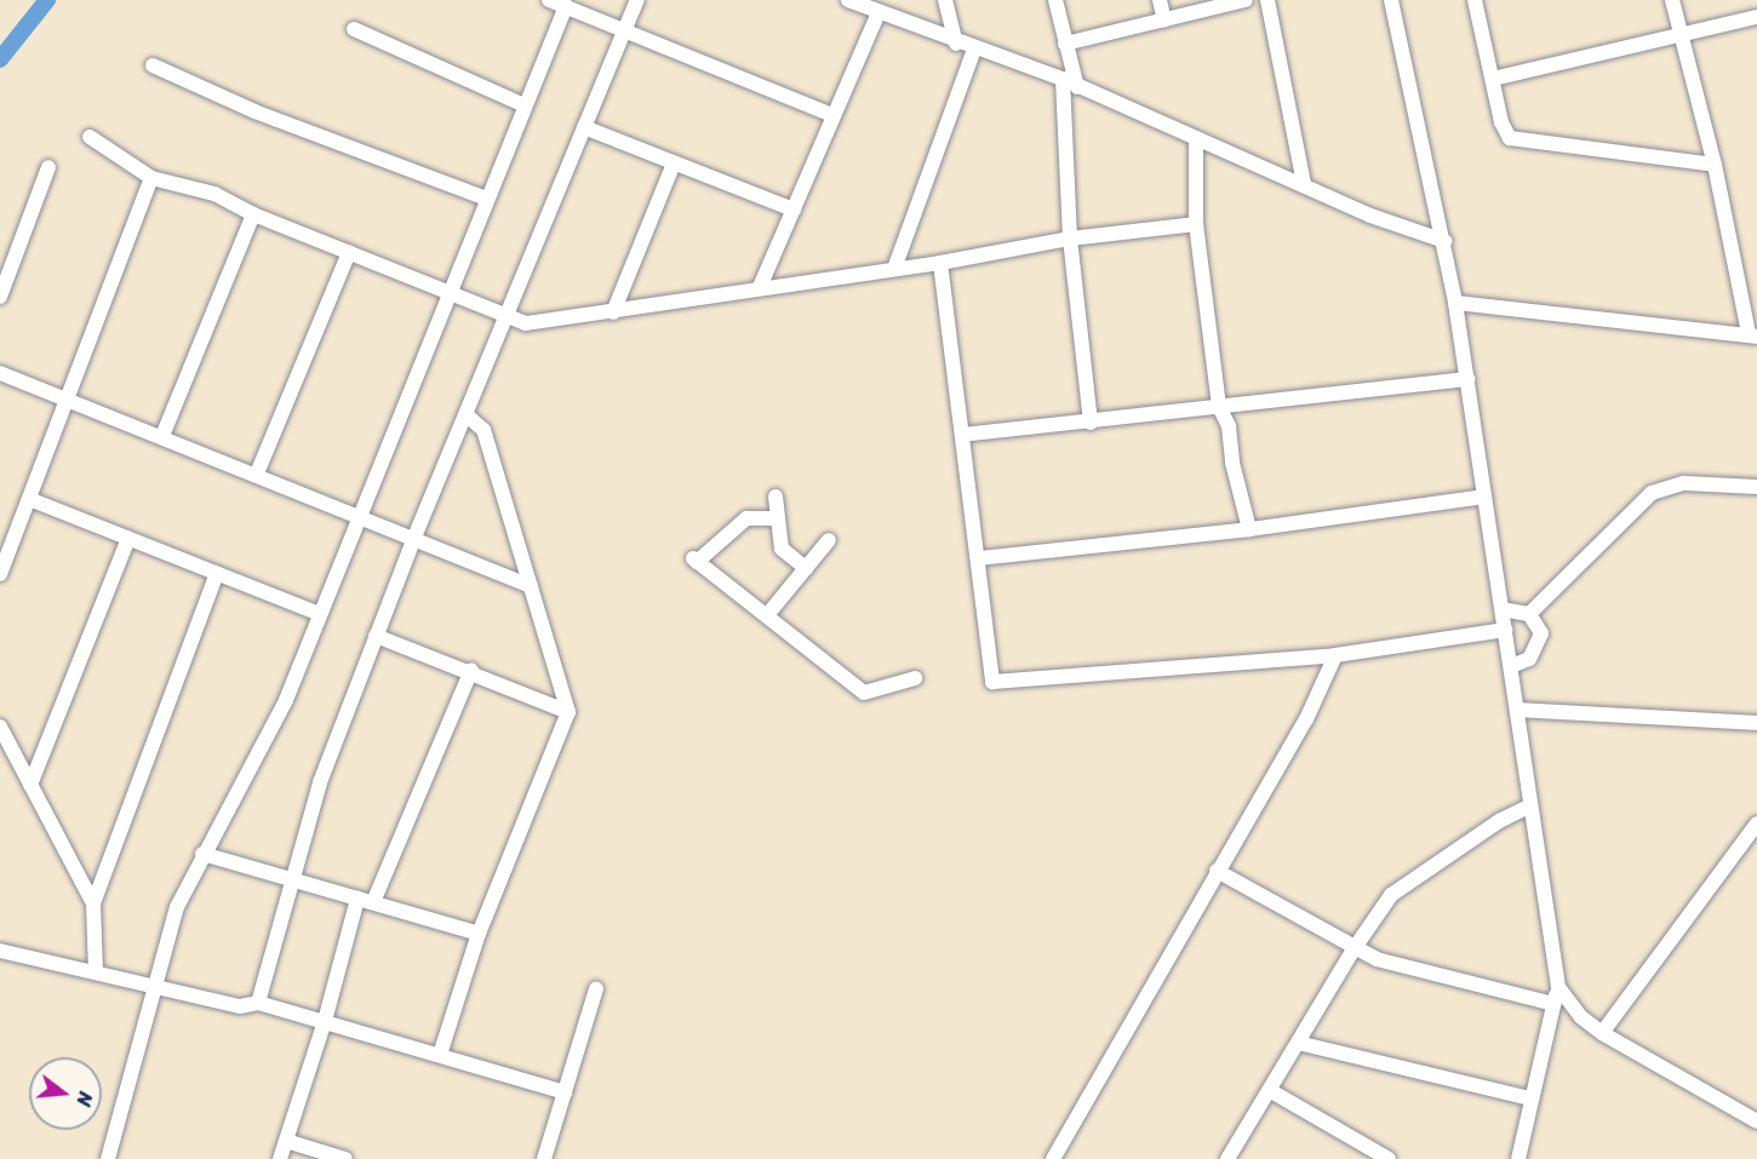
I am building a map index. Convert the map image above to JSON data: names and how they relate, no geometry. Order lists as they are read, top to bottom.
{
  "north": "right"
}
